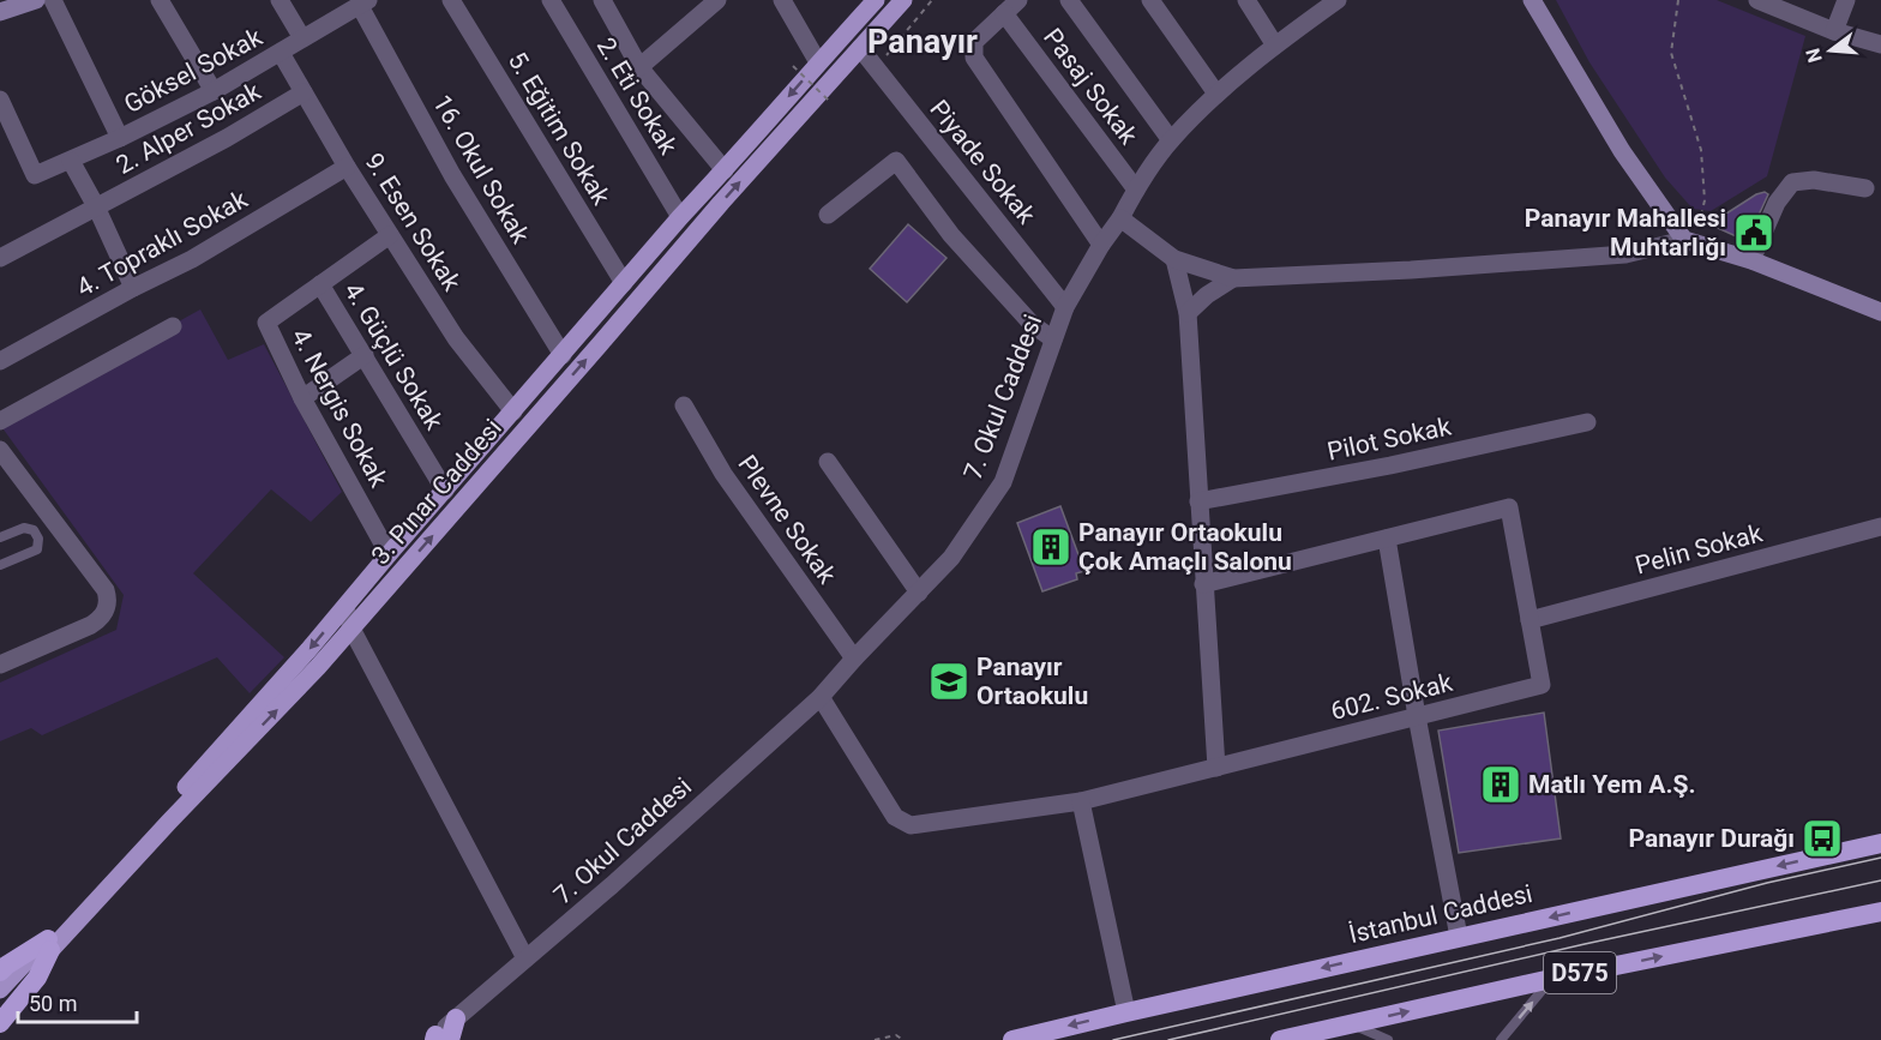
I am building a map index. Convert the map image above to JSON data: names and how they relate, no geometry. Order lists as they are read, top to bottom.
{
  "streets": {
    "highway": ["İstanbul Caddesi", "D575"],
    "main road": ["3. Pınar Caddesi"],
    "street": [
      "Göksel Sokak",
      "Pasaj Sokak",
      "2. Eti Sokak",
      "2. Alper Sokak",
      "5. Eğitim Sokak",
      "Piyade Sokak",
      "16. Okul Sokak",
      "9. Esen Sokak",
      "4. Topraklı Sokak",
      "4. Güçlü Sokak",
      "7. Okul Caddesi",
      "4. Nergis Sokak",
      "Pilot Sokak",
      "Plevne Sokak",
      "Pelin Sokak",
      "602. Sokak"
    ]
  },
  "crossings": [
    ["Göksel Sokak", "16. Okul Sokak"],
    ["Göksel Sokak", "9. Esen Sokak"],
    ["Pasaj Sokak", "7. Okul Caddesi"],
    ["2. Eti Sokak", "3. Pınar Caddesi"],
    ["2. Alper Sokak", "9. Esen Sokak"],
    ["5. Eğitim Sokak", "3. Pınar Caddesi"],
    ["Piyade Sokak", "7. Okul Caddesi"],
    ["Piyade Sokak", "3. Pınar Caddesi"],
    ["16. Okul Sokak", "3. Pınar Caddesi"],
    ["9. Esen Sokak", "4. Topraklı Sokak"],
    ["9. Esen Sokak", "3. Pınar Caddesi"],
    ["4. Güçlü Sokak", "4. Nergis Sokak"],
    ["4. Güçlü Sokak", "3. Pınar Caddesi"],
    ["7. Okul Caddesi", "Plevne Sokak"],
    ["7. Okul Caddesi", "602. Sokak"],
    ["4. Nergis Sokak", "3. Pınar Caddesi"],
    ["Pelin Sokak", "602. Sokak"]
  ],
  "districts": ["Panayır"],
  "places": {
    "public building": ["Panayır Mahallesi Muhtarlığı"],
    "building": ["Panayır Ortaokulu Çok Amaçlı Salonu", "Matlı Yem A.Ş."],
    "school or university": ["Panayır Ortaokulu"],
    "bus stop": ["Panayır Durağı"]
  },
  "scale_bar": "50 m",
  "north": "left"
}
